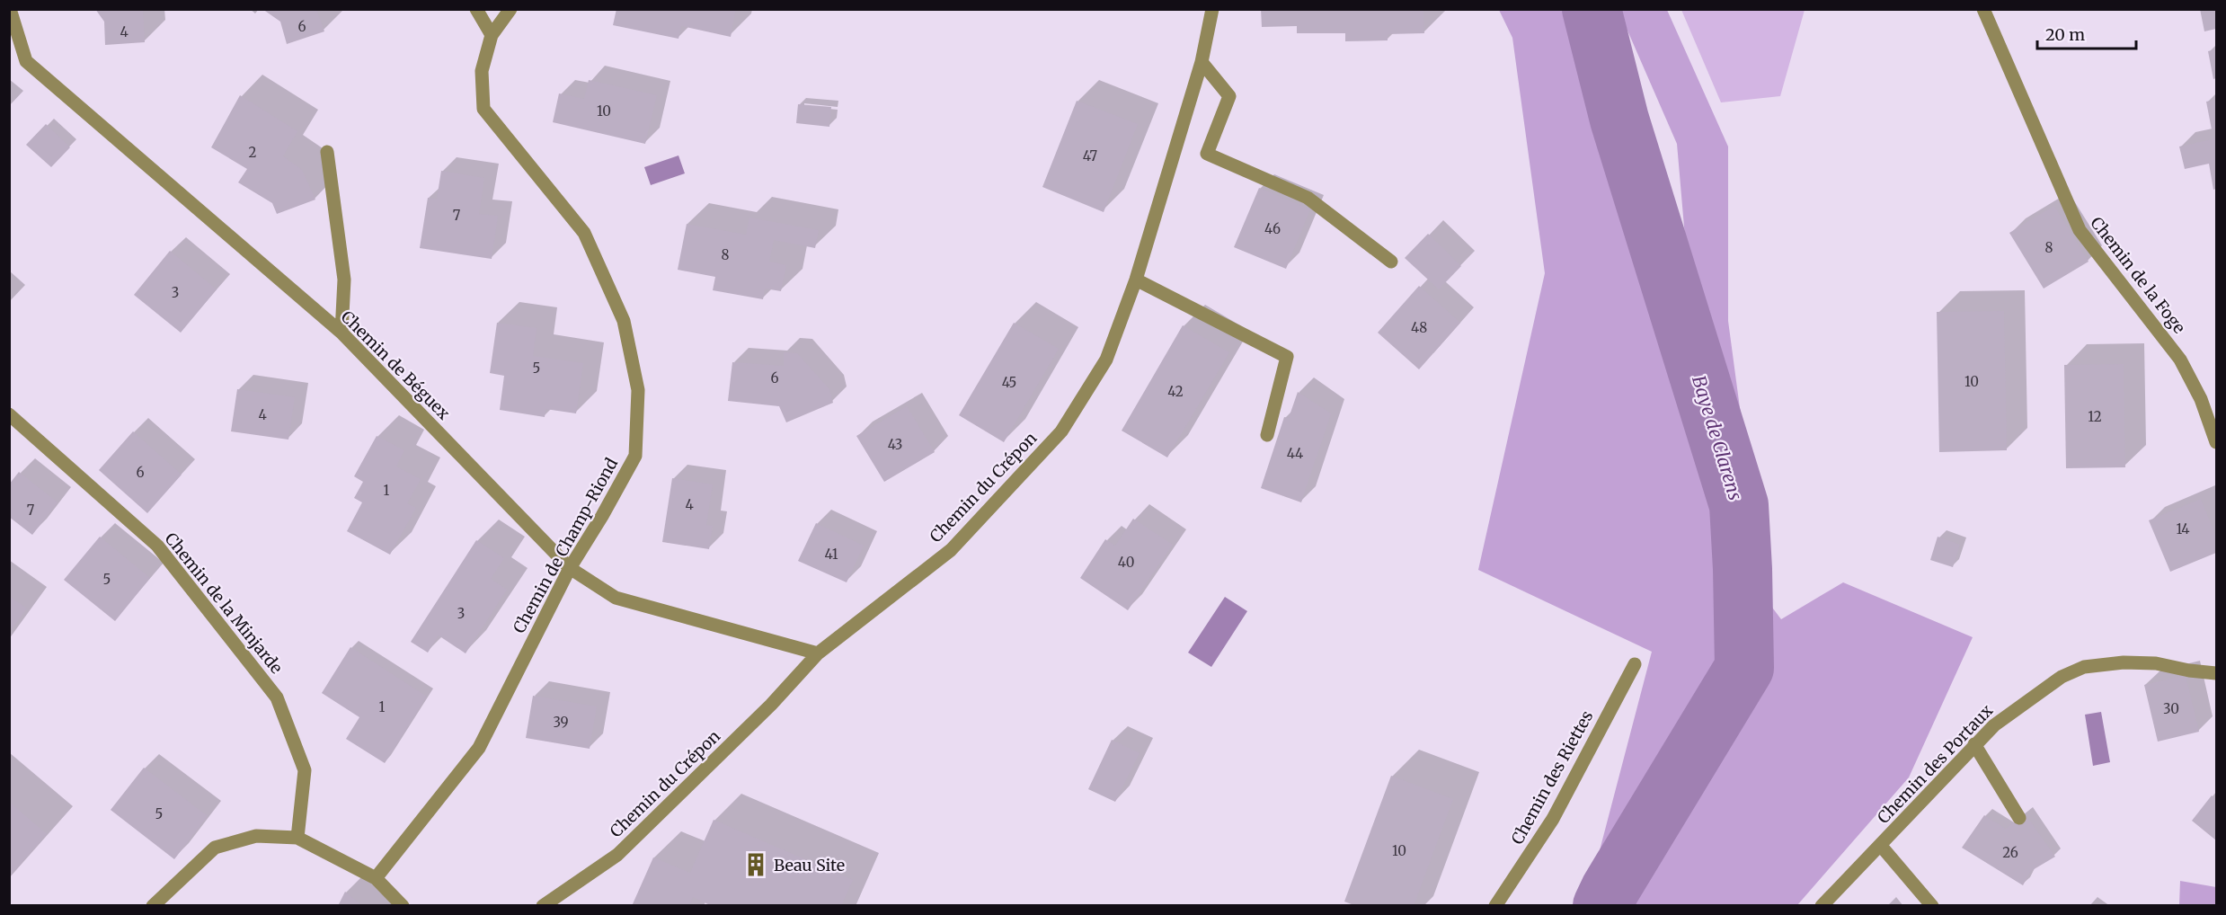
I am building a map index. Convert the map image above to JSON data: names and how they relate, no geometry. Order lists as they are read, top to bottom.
{
  "streets": {
    "street": [
      "Chemin de la Foge",
      "Chemin de Béguex",
      "Chemin du Crépon",
      "Chemin de Champ-Riond",
      "Chemin de la Minjarde",
      "Chemin des Portaux",
      "Chemin des Riettes"
    ]
  },
  "crossings": [
    ["Chemin de Béguex", "Chemin du Crépon"],
    ["Chemin de Béguex", "Chemin de Champ-Riond"]
  ],
  "water": ["Baye de Clarens"],
  "places": {
    "building": ["Beau Site"]
  },
  "house_numbers": [
    "6",
    "4",
    "10",
    "2",
    "47",
    "7",
    "46",
    "8",
    "8",
    "3",
    "48",
    "5",
    "6",
    "10",
    "45",
    "42",
    "4",
    "12",
    "43",
    "44",
    "6",
    "1",
    "4",
    "7",
    "14",
    "41",
    "40",
    "5",
    "3",
    "1",
    "30",
    "39",
    "5",
    "10",
    "26"
  ],
  "scale_bar": "20 m"
}
